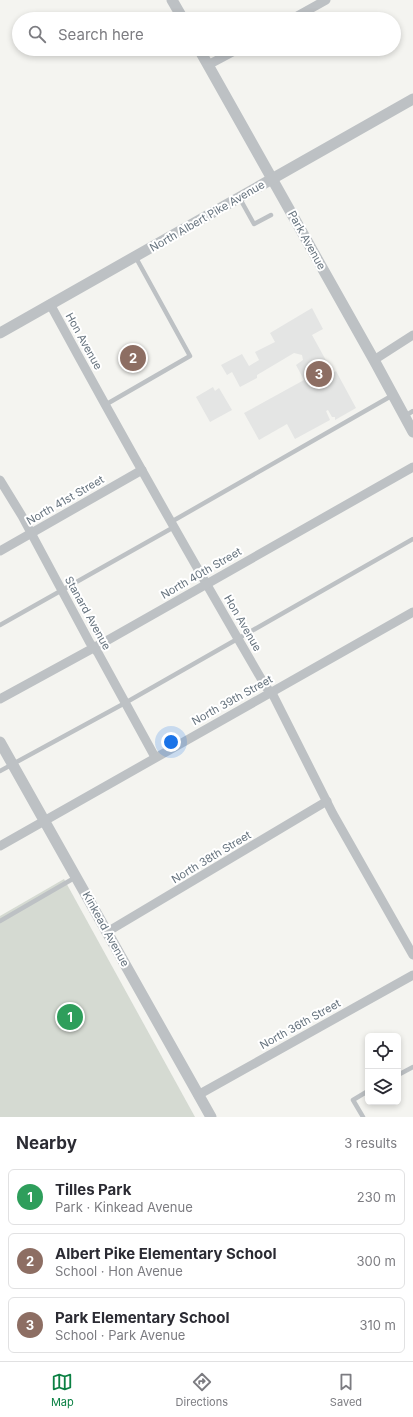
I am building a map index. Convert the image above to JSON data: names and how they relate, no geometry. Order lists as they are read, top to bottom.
{
  "streets": {
    "street": [
      "North Albert Pike Avenue",
      "Park Avenue",
      "Hon Avenue",
      "North 41st Street",
      "North 40th Street",
      "Stanard Avenue",
      "North 39th Street",
      "North 38th Street",
      "Kinkead Avenue",
      "North 36th Street"
    ]
  },
  "crossings": [
    ["North Albert Pike Avenue", "Park Avenue"],
    ["North Albert Pike Avenue", "Hon Avenue"],
    ["Hon Avenue", "North 41st Street"],
    ["Hon Avenue", "North 40th Street"],
    ["Hon Avenue", "North 39th Street"],
    ["Hon Avenue", "North 38th Street"],
    ["North 41st Street", "Stanard Avenue"],
    ["North 40th Street", "Stanard Avenue"],
    ["Stanard Avenue", "North 39th Street"],
    ["North 39th Street", "Kinkead Avenue"],
    ["North 38th Street", "Kinkead Avenue"],
    ["Kinkead Avenue", "North 36th Street"]
  ],
  "page": {
    "search": "Search here",
    "pins": ["2", "3", "1"],
    "heading": ["Nearby", "3 results"],
    "list": [
      {
        "mark": "1",
        "name": "Tilles Park",
        "note": "Park · Kinkead Avenue",
        "value": "230 m"
      },
      {
        "mark": "2",
        "name": "Albert Pike Elementary School",
        "note": "School · Hon Avenue",
        "value": "300 m"
      },
      {
        "mark": "3",
        "name": "Park Elementary School",
        "note": "School · Park Avenue",
        "value": "310 m"
      }
    ],
    "nav": ["Map", "Directions", "Saved"]
  }
}
